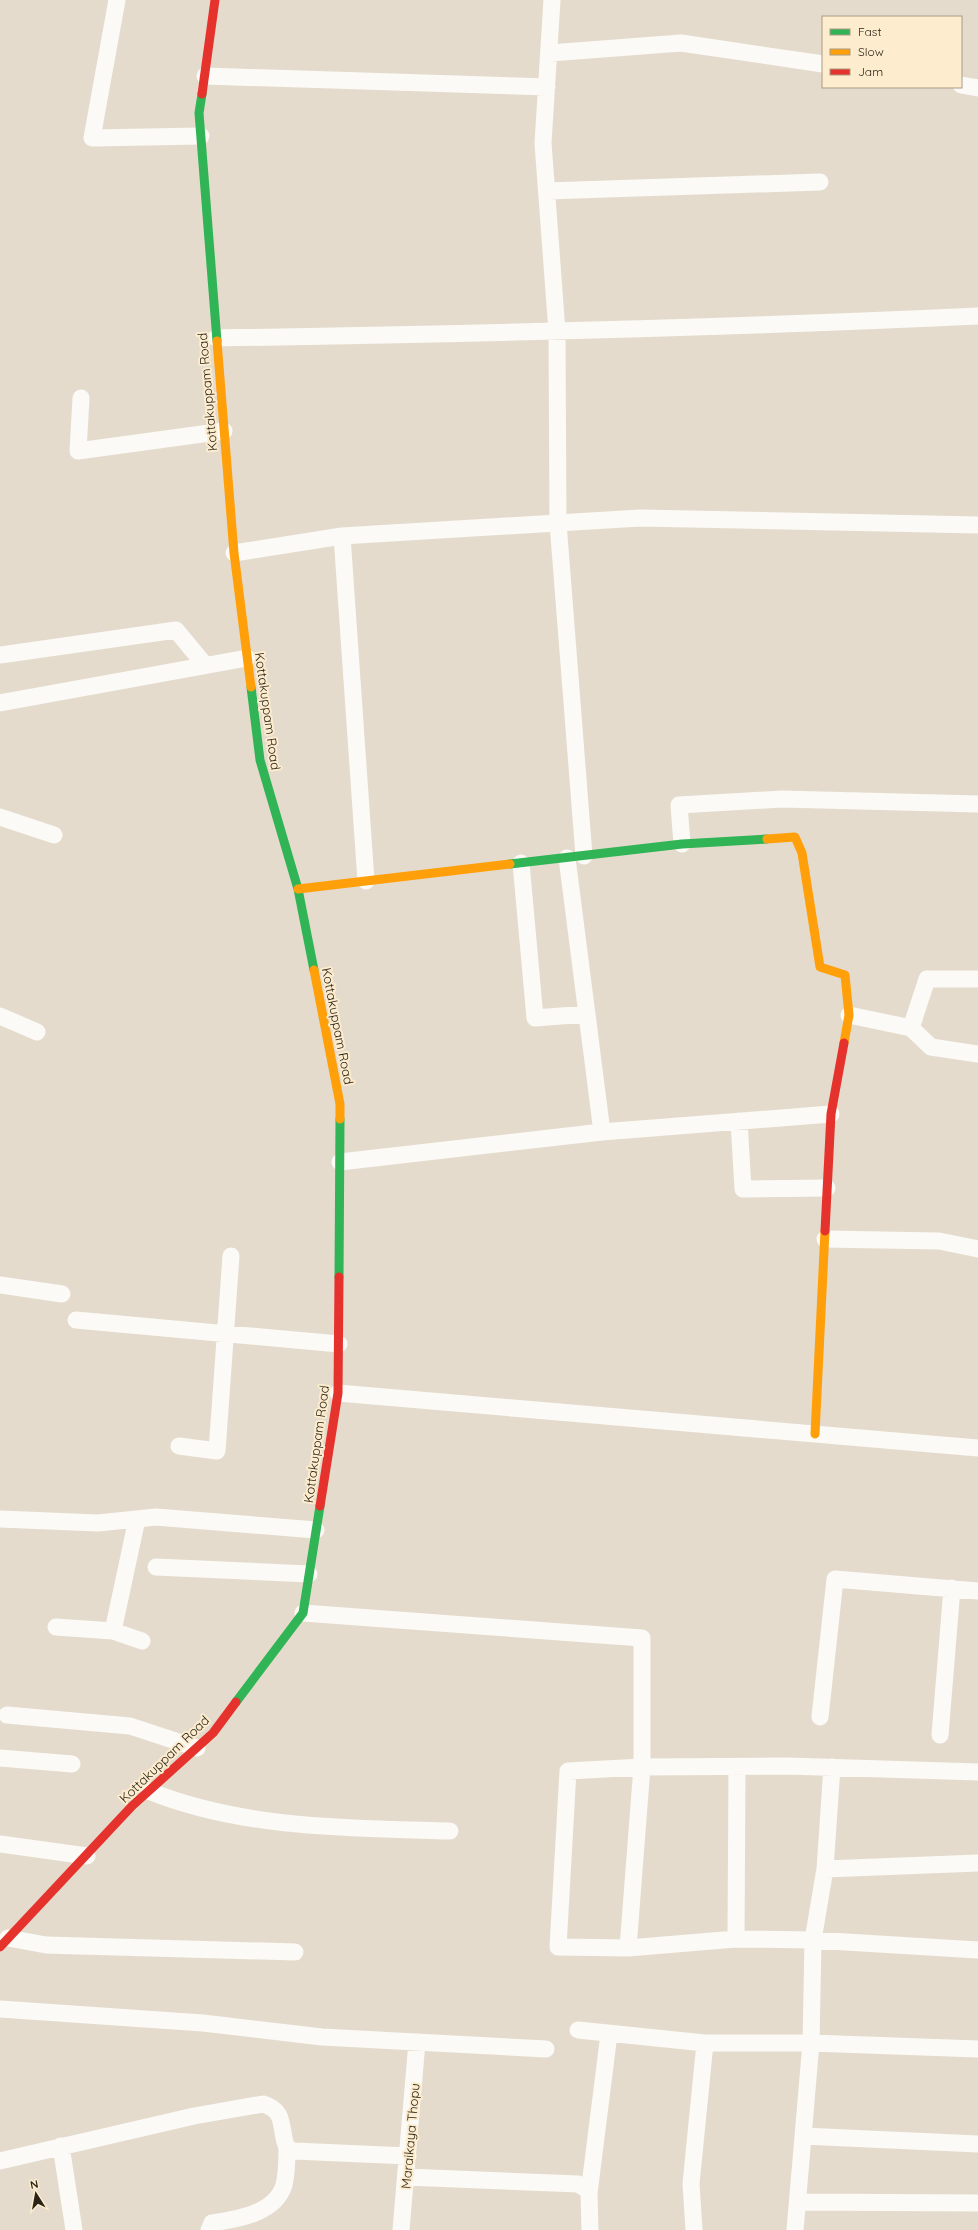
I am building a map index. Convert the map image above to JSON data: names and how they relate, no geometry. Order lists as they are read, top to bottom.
{
  "streets": {
    "street": ["Kottakuppam Road", "Maraikaya Thopu"]
  },
  "legend": ["Fast", "Slow", "Jam"],
  "north": "top"
}
